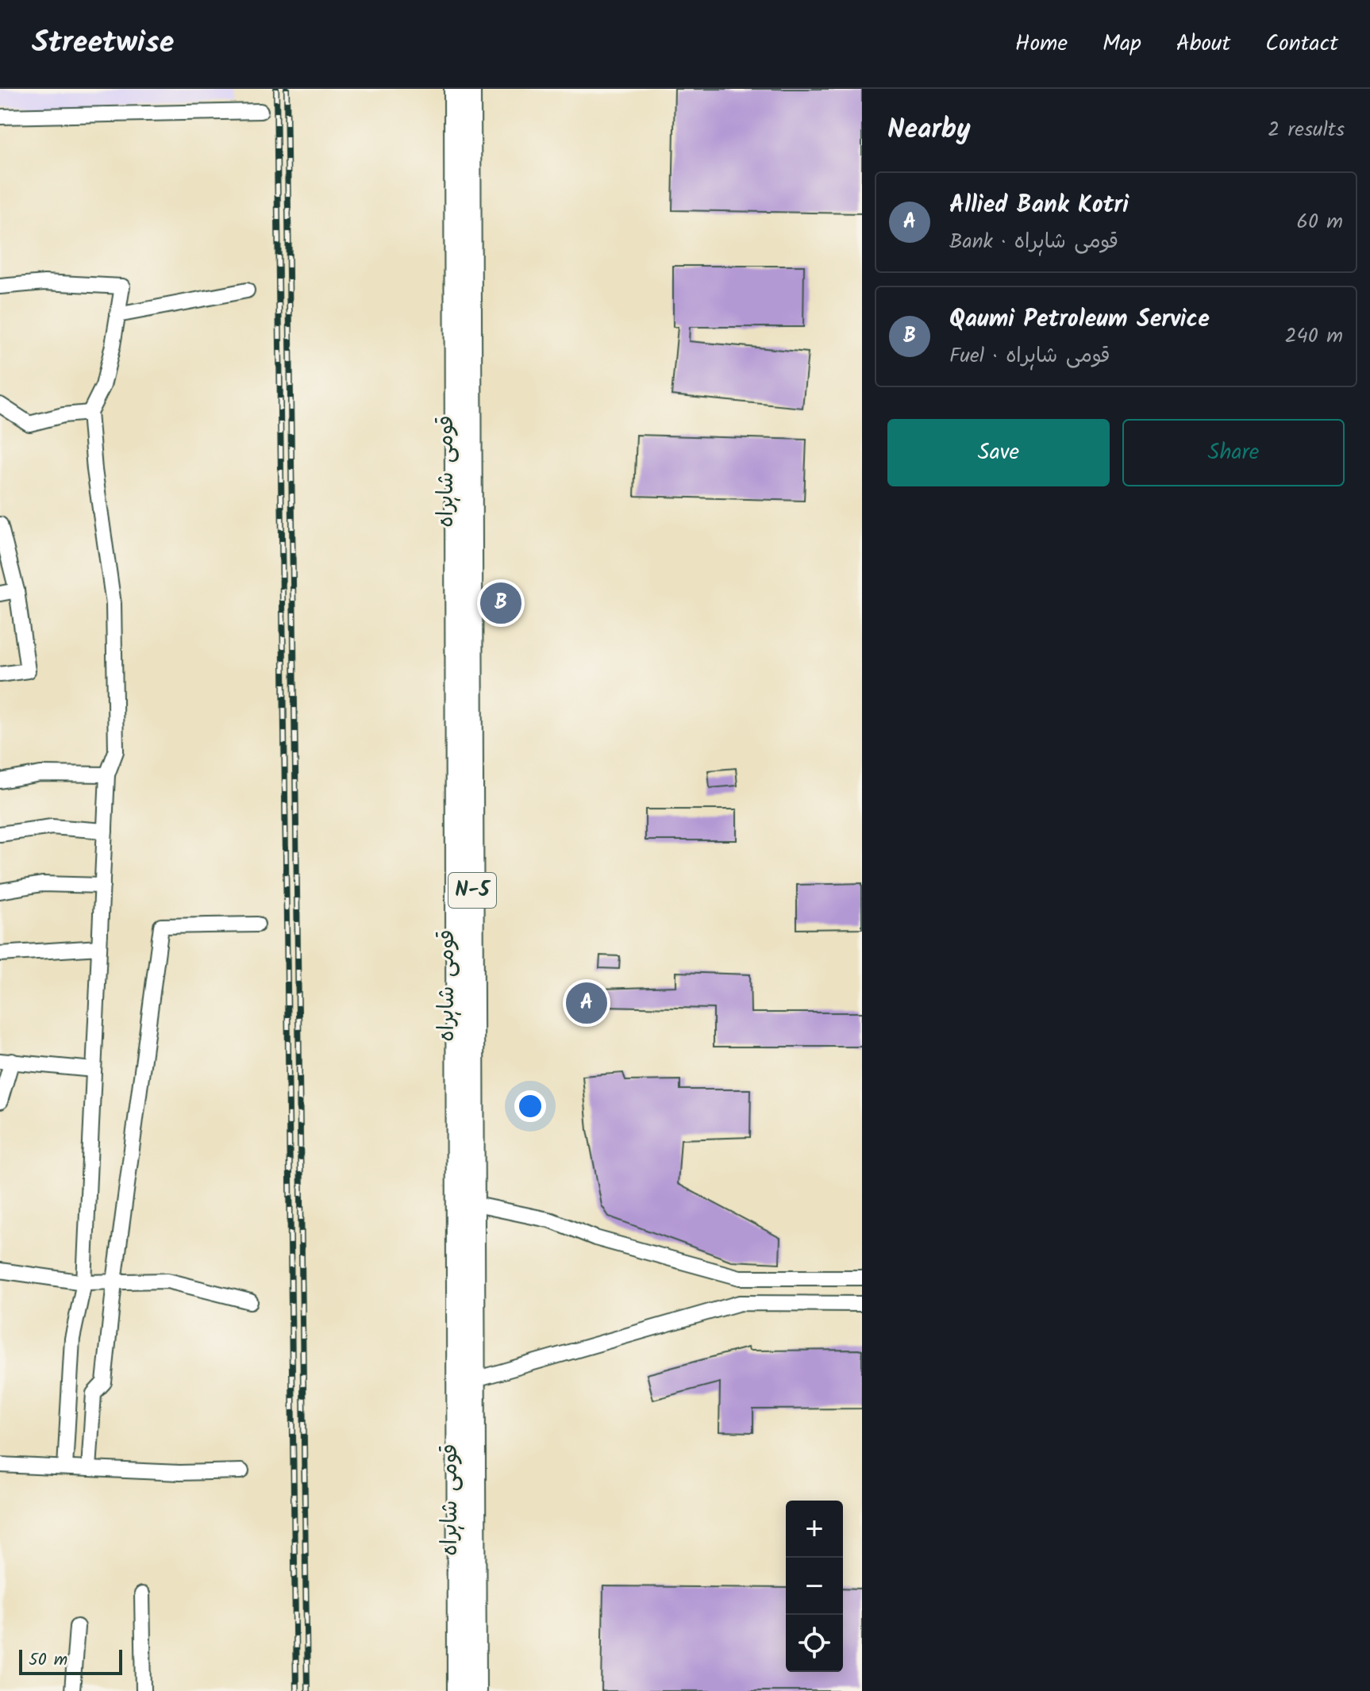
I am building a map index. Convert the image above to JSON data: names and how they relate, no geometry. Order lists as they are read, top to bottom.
{
  "streets": {
    "highway": ["قومی شاہراہ", "N-5"]
  },
  "scale_bar": "50 m",
  "page": {
    "header": "Streetwise",
    "nav": [
      "Home",
      "Map",
      "About",
      "Contact"
    ],
    "heading": ["Nearby", "2 results"],
    "list": [
      {
        "mark": "A",
        "name": "Allied Bank Kotri",
        "note": "Bank · قومی شاہراہ",
        "value": "60 m"
      },
      {
        "mark": "B",
        "name": "Qaumi Petroleum Service",
        "note": "Fuel · قومی شاہراہ",
        "value": "240 m"
      }
    ],
    "buttons": ["Save", "Share"],
    "pins": ["B", "A"],
    "map_buttons": ["+", "−"],
    "scale": "50 m"
  }
}
